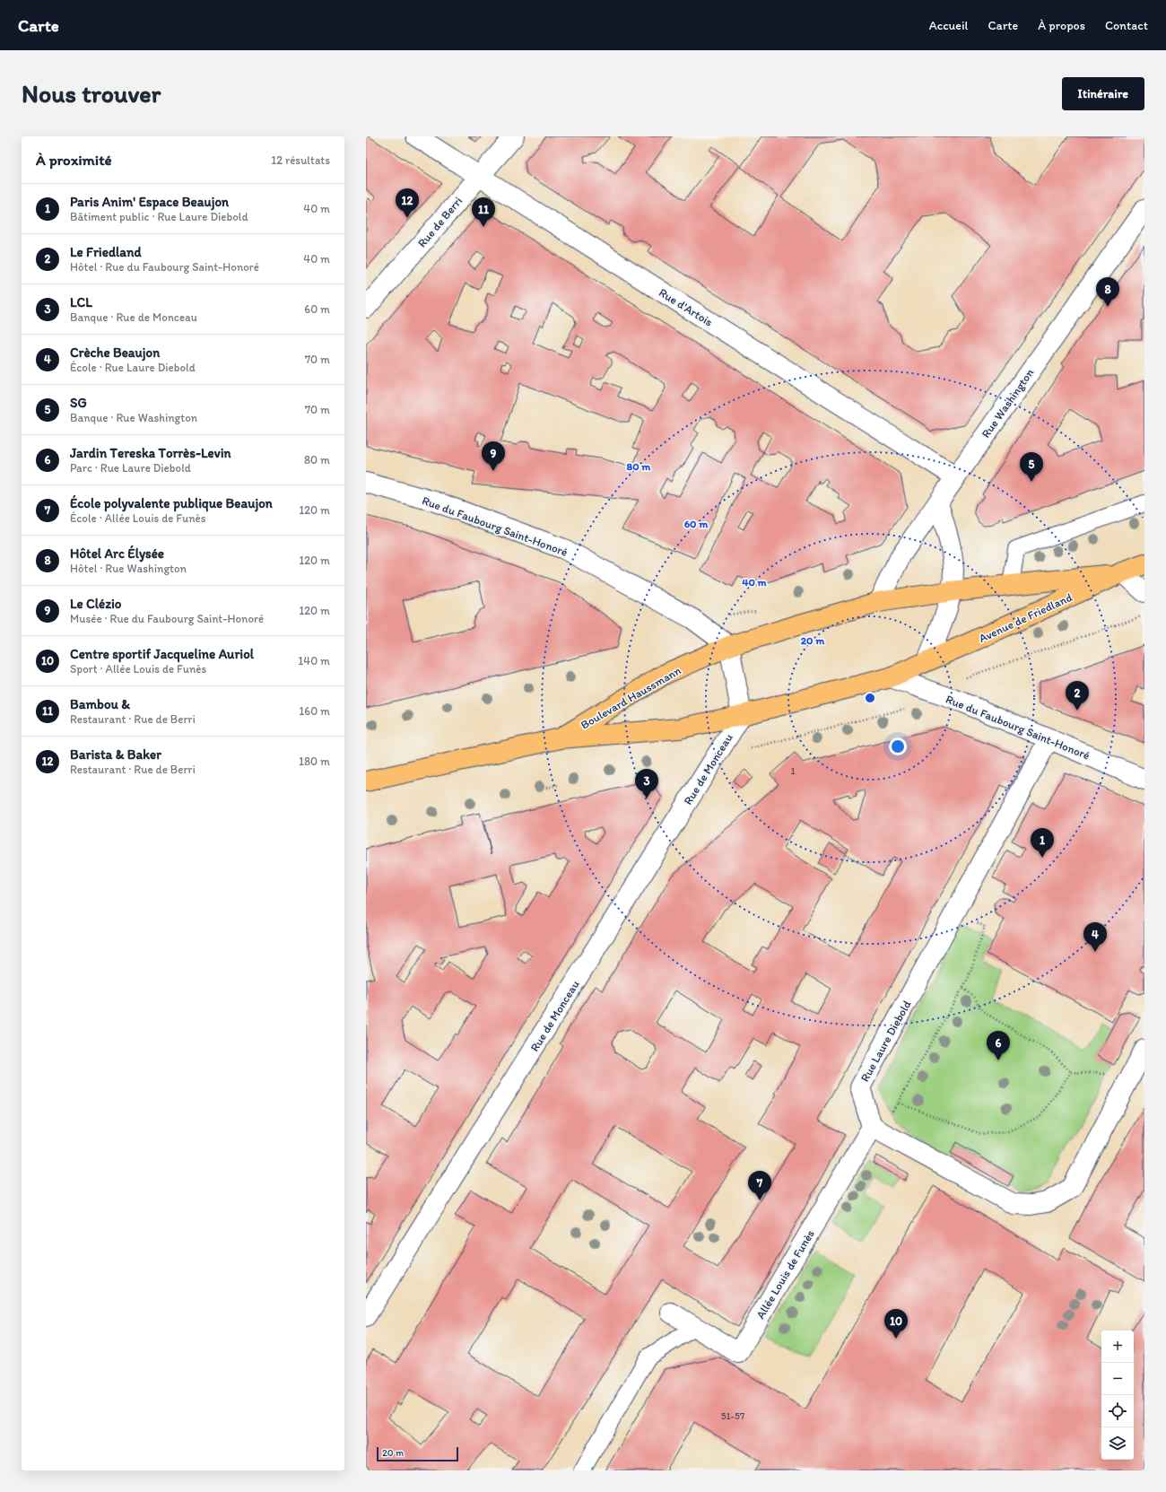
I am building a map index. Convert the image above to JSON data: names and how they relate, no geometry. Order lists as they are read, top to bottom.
{
  "streets": {
    "main road": ["Avenue de Friedland", "Boulevard Haussmann"],
    "street": [
      "Rue de Berri",
      "Rue d'Artois",
      "Rue Washington",
      "Rue du Faubourg Saint-Honoré",
      "Rue de Monceau",
      "Rue Laure Diebold",
      "Allée Louis de Funès"
    ]
  },
  "crossings": [
    ["Rue de Berri", "Rue d'Artois"],
    ["Rue d'Artois", "Rue Washington"],
    ["Rue Washington", "Boulevard Haussmann"],
    ["Rue du Faubourg Saint-Honoré", "Boulevard Haussmann"],
    ["Rue du Faubourg Saint-Honoré", "Rue Laure Diebold"],
    ["Avenue de Friedland", "Boulevard Haussmann"],
    ["Boulevard Haussmann", "Rue de Monceau"],
    ["Rue Laure Diebold", "Allée Louis de Funès"]
  ],
  "house_numbers": ["1", "51-57"],
  "scale_bar": "20 m",
  "page": {
    "header": "Carte",
    "nav": [
      "Accueil",
      "Carte",
      "À propos",
      "Contact"
    ],
    "buttons": "Itinéraire",
    "title": "Nous trouver",
    "heading": ["À proximité", "12 résultats"],
    "list": [
      {
        "mark": "1",
        "name": "Paris Anim' Espace Beaujon",
        "note": "Bâtiment public · Rue Laure Diebold",
        "value": "40 m"
      },
      {
        "mark": "2",
        "name": "Le Friedland",
        "note": "Hôtel · Rue du Faubourg Saint-Honoré",
        "value": "40 m"
      },
      {
        "mark": "3",
        "name": "LCL",
        "note": "Banque · Rue de Monceau",
        "value": "60 m"
      },
      {
        "mark": "4",
        "name": "Crèche Beaujon",
        "note": "École · Rue Laure Diebold",
        "value": "70 m"
      },
      {
        "mark": "5",
        "name": "SG",
        "note": "Banque · Rue Washington",
        "value": "70 m"
      },
      {
        "mark": "6",
        "name": "Jardin Tereska Torrès-Levin",
        "note": "Parc · Rue Laure Diebold",
        "value": "80 m"
      },
      {
        "mark": "7",
        "name": "École polyvalente publique Beaujon",
        "note": "École · Allée Louis de Funès",
        "value": "120 m"
      },
      {
        "mark": "8",
        "name": "Hôtel Arc Élysée",
        "note": "Hôtel · Rue Washington",
        "value": "120 m"
      },
      {
        "mark": "9",
        "name": "Le Clézio",
        "note": "Musée · Rue du Faubourg Saint-Honoré",
        "value": "120 m"
      },
      {
        "mark": "10",
        "name": "Centre sportif Jacqueline Auriol",
        "note": "Sport · Allée Louis de Funès",
        "value": "140 m"
      },
      {
        "mark": "11",
        "name": "Bambou &",
        "note": "Restaurant · Rue de Berri",
        "value": "160 m"
      },
      {
        "mark": "12",
        "name": "Barista & Baker",
        "note": "Restaurant · Rue de Berri",
        "value": "180 m"
      }
    ],
    "pins": [
      "12",
      "11",
      "8",
      "9",
      "5",
      "2",
      "3",
      "1",
      "4",
      "6",
      "7",
      "10"
    ],
    "map_buttons": ["+", "−"],
    "scale": "20 m"
  },
  "rings": [
    "80 m",
    "60 m",
    "40 m",
    "20 m"
  ]
}
